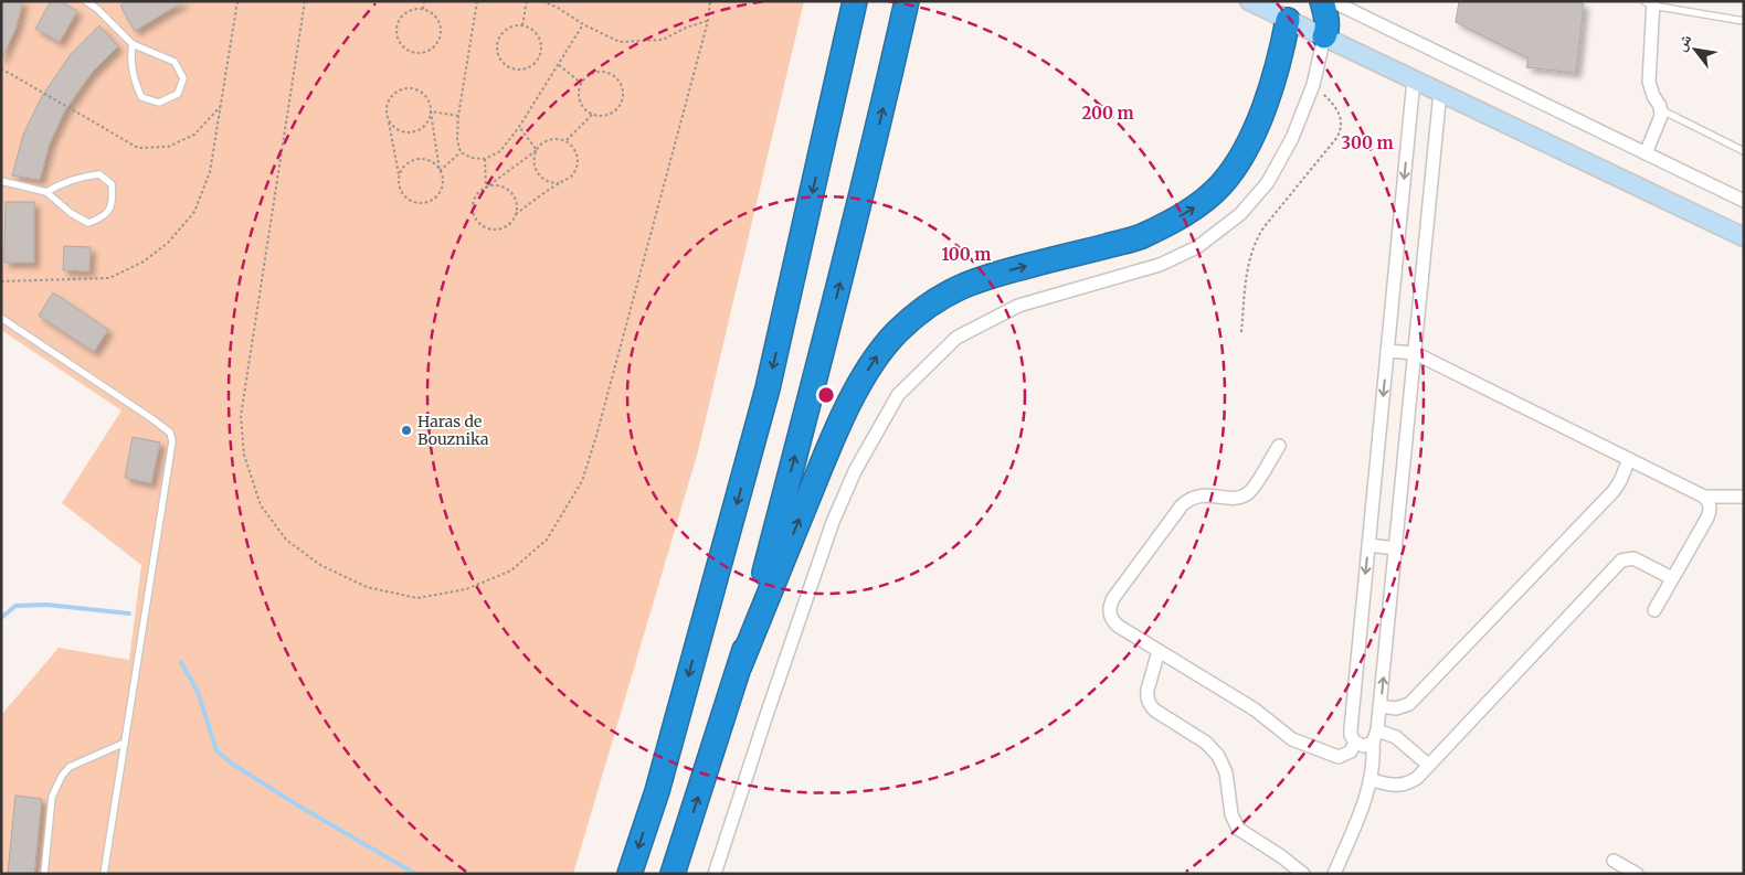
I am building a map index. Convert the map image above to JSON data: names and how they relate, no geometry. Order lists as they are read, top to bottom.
{
  "places": ["Haras de Bouznika"],
  "north": "top left",
  "rings": ["200 m", "300 m", "100 m"]
}
